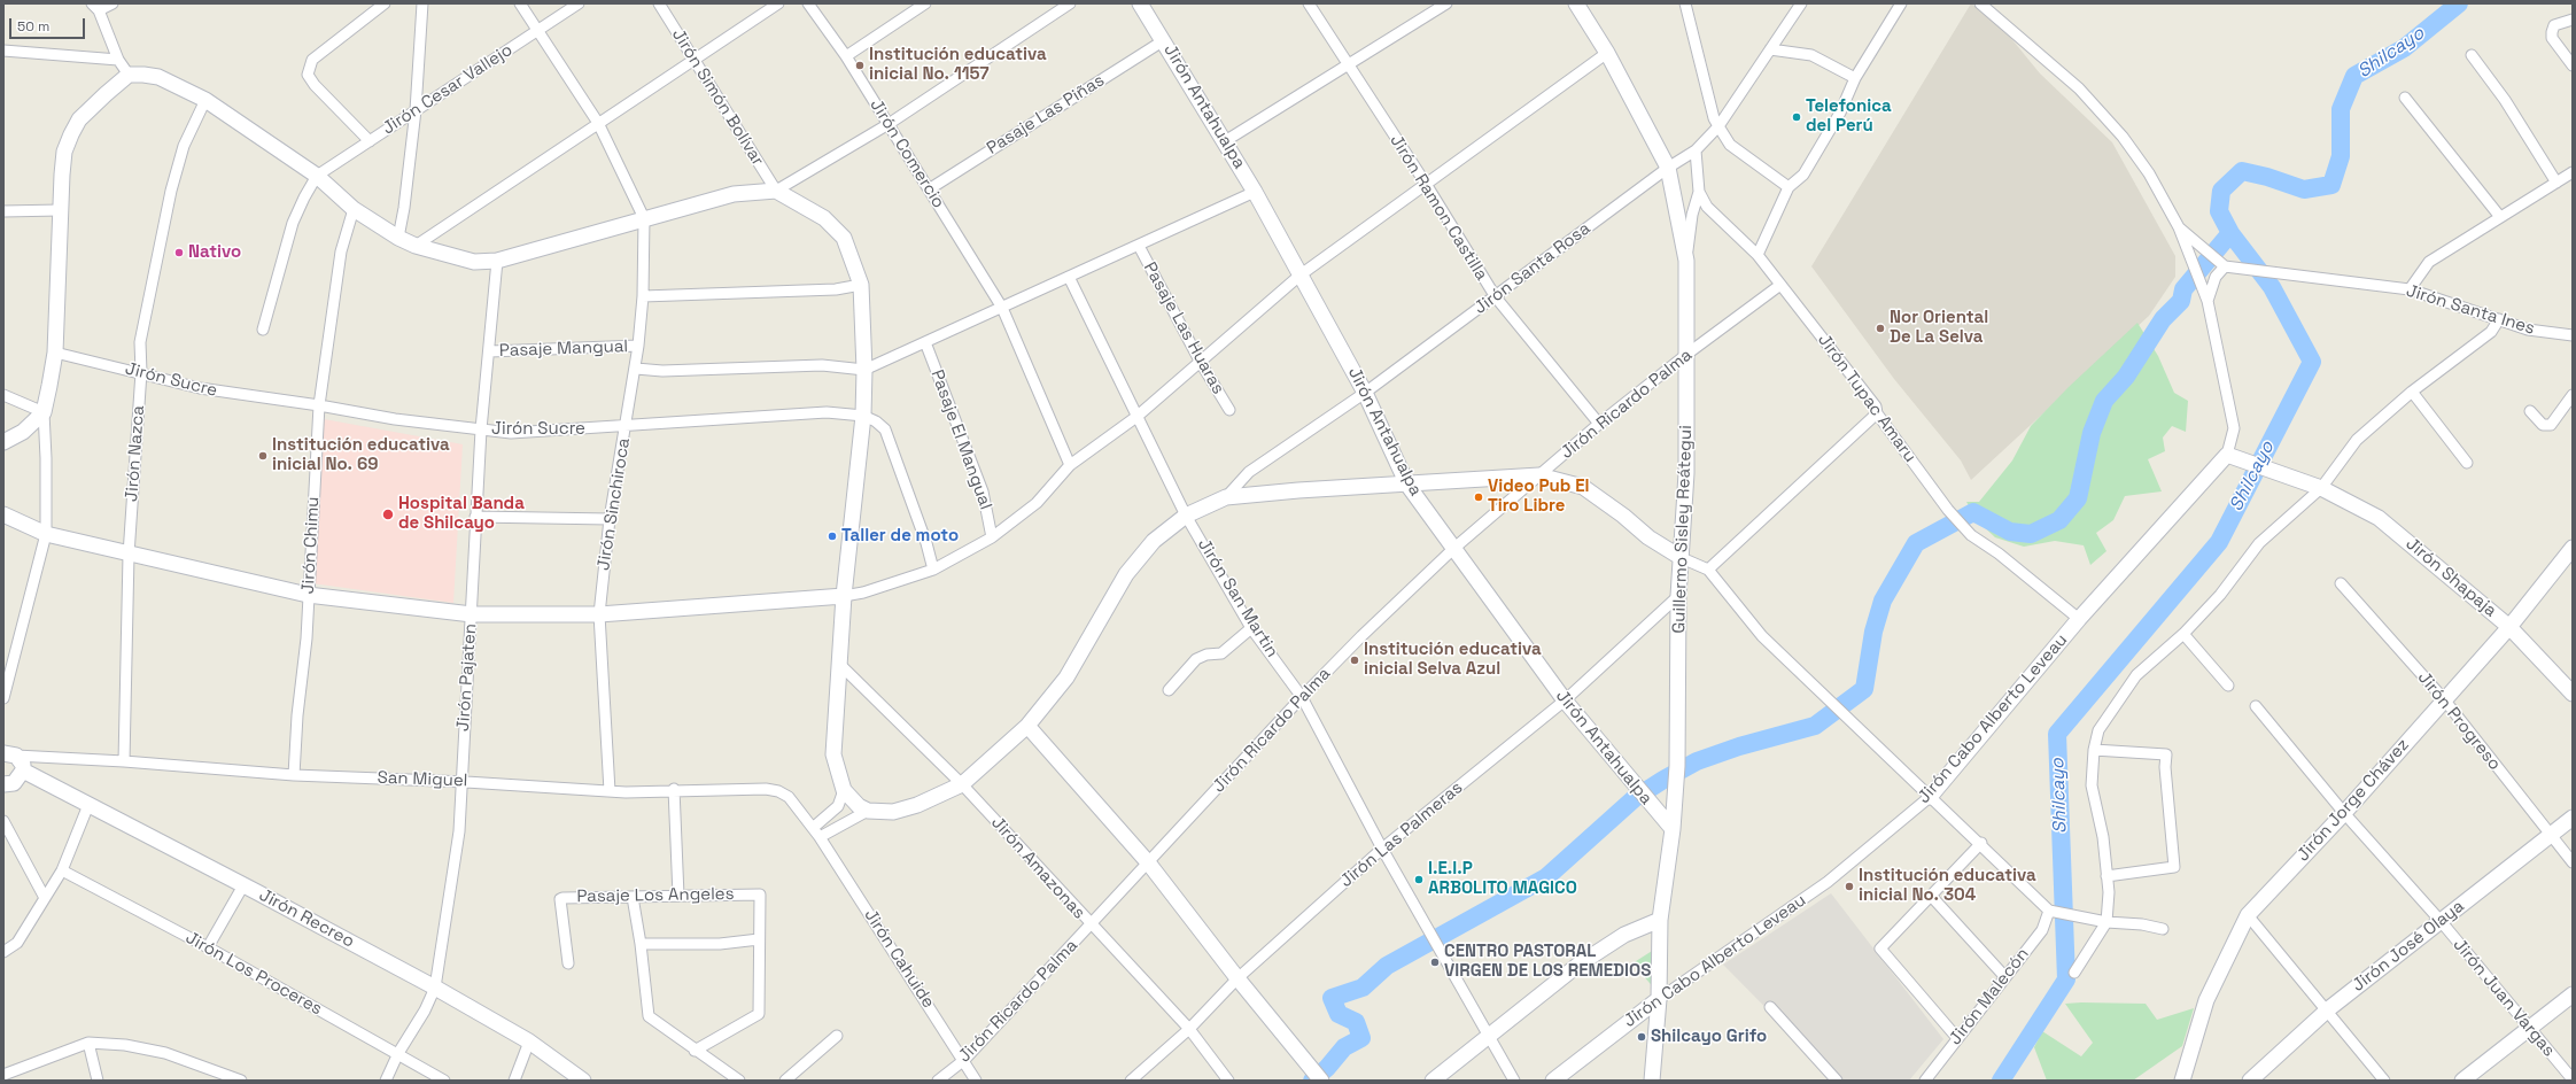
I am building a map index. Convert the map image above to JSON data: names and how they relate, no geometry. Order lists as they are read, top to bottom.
{
  "streets": {
    "street": [
      "Jirón Cesar Vallejo",
      "Jirón Simón Bolívar",
      "Jirón Antahualpa",
      "Pasaje Las Piñas",
      "Jirón Comercio",
      "Jirón Ramon Castilla",
      "Jirón Santa Rosa",
      "Jirón Santa Ines",
      "Pasaje Las Huaras",
      "Pasaje Mangual",
      "Jirón Sucre",
      "Jirón Tupac Amaru",
      "Jirón Ricardo Palma",
      "Pasaje El Mangual",
      "Jirón Nazca",
      "Jirón Sinchiroca",
      "Guillermo Sisley Reátegui",
      "Jirón Chimu",
      "Jirón Shapaja",
      "Jirón San Martin",
      "Jirón Pajaten",
      "Jirón Cabo Alberto Leveau",
      "Jirón Progreso",
      "San Miguel",
      "Jirón Jorge Chávez",
      "Jirón Las Palmeras",
      "Jirón Amazonas",
      "Pasaje Los Angeles",
      "Jirón Recreo",
      "Jirón José Olaya",
      "Jirón Cahuide",
      "Jirón Los Proceres",
      "Jirón Malecón",
      "Jirón Juan Vargas"
    ]
  },
  "crossings": [
    ["Jirón Antahualpa", "Pasaje Las Piñas"],
    ["Jirón Antahualpa", "Jirón Santa Rosa"],
    ["Jirón Antahualpa", "Jirón Ricardo Palma"],
    ["Jirón Antahualpa", "Guillermo Sisley Reátegui"],
    ["Jirón Antahualpa", "Jirón Las Palmeras"],
    ["Pasaje Las Piñas", "Jirón Comercio"],
    ["Jirón Ramon Castilla", "Jirón Santa Rosa"],
    ["Jirón Ramon Castilla", "Jirón Ricardo Palma"],
    ["Jirón Santa Rosa", "Jirón Tupac Amaru"],
    ["Jirón Santa Rosa", "Guillermo Sisley Reátegui"],
    ["Pasaje Mangual", "Jirón Sinchiroca"],
    ["Pasaje Mangual", "Jirón Pajaten"],
    ["Jirón Sucre", "Jirón Nazca"],
    ["Jirón Sucre", "Jirón Sinchiroca"],
    ["Jirón Sucre", "Jirón Chimu"],
    ["Jirón Sucre", "Jirón Pajaten"],
    ["Jirón Tupac Amaru", "Jirón Ricardo Palma"],
    ["Jirón Tupac Amaru", "Jirón Cabo Alberto Leveau"],
    ["Jirón Ricardo Palma", "Guillermo Sisley Reátegui"],
    ["Jirón Ricardo Palma", "Jirón San Martin"],
    ["Jirón Ricardo Palma", "Jirón Amazonas"],
    ["Jirón Ricardo Palma", "Jirón Cahuide"],
    ["Jirón Nazca", "San Miguel"],
    ["Jirón Sinchiroca", "San Miguel"],
    ["Guillermo Sisley Reátegui", "Jirón Cabo Alberto Leveau"],
    ["Guillermo Sisley Reátegui", "Jirón Las Palmeras"],
    ["Jirón Chimu", "San Miguel"],
    ["Jirón Shapaja", "Jirón Cabo Alberto Leveau"],
    ["Jirón Shapaja", "Jirón Jorge Chávez"],
    ["Jirón San Martin", "Jirón Las Palmeras"],
    ["Jirón Pajaten", "San Miguel"],
    ["Jirón Pajaten", "Jirón Recreo"],
    ["Jirón Pajaten", "Jirón Los Proceres"],
    ["Jirón Progreso", "Jirón Jorge Chávez"],
    ["Jirón Progreso", "Jirón José Olaya"],
    ["San Miguel", "Jirón Cahuide"],
    ["Jirón Jorge Chávez", "Jirón Juan Vargas"],
    ["Jirón Las Palmeras", "Jirón Amazonas"],
    ["Jirón José Olaya", "Jirón Juan Vargas"]
  ],
  "water": ["Shilcayo"],
  "places": [
    "Institución educativa inicial No. 1157",
    "Telefonica del Perú",
    "Nativo",
    "Nor Oriental De La Selva",
    "Institución educativa inicial No. 69",
    "Video Pub El Tiro Libre",
    "Hospital Banda de Shilcayo",
    "Taller de moto",
    "Institución educativa inicial Selva Azul",
    "I.E.I.P ARBOLITO MAGICO",
    "Institución educativa inicial No. 304",
    "CENTRO PASTORAL VIRGEN DE LOS REMEDIOS",
    "Shilcayo Grifo"
  ],
  "scale_bar": "50 m"
}
